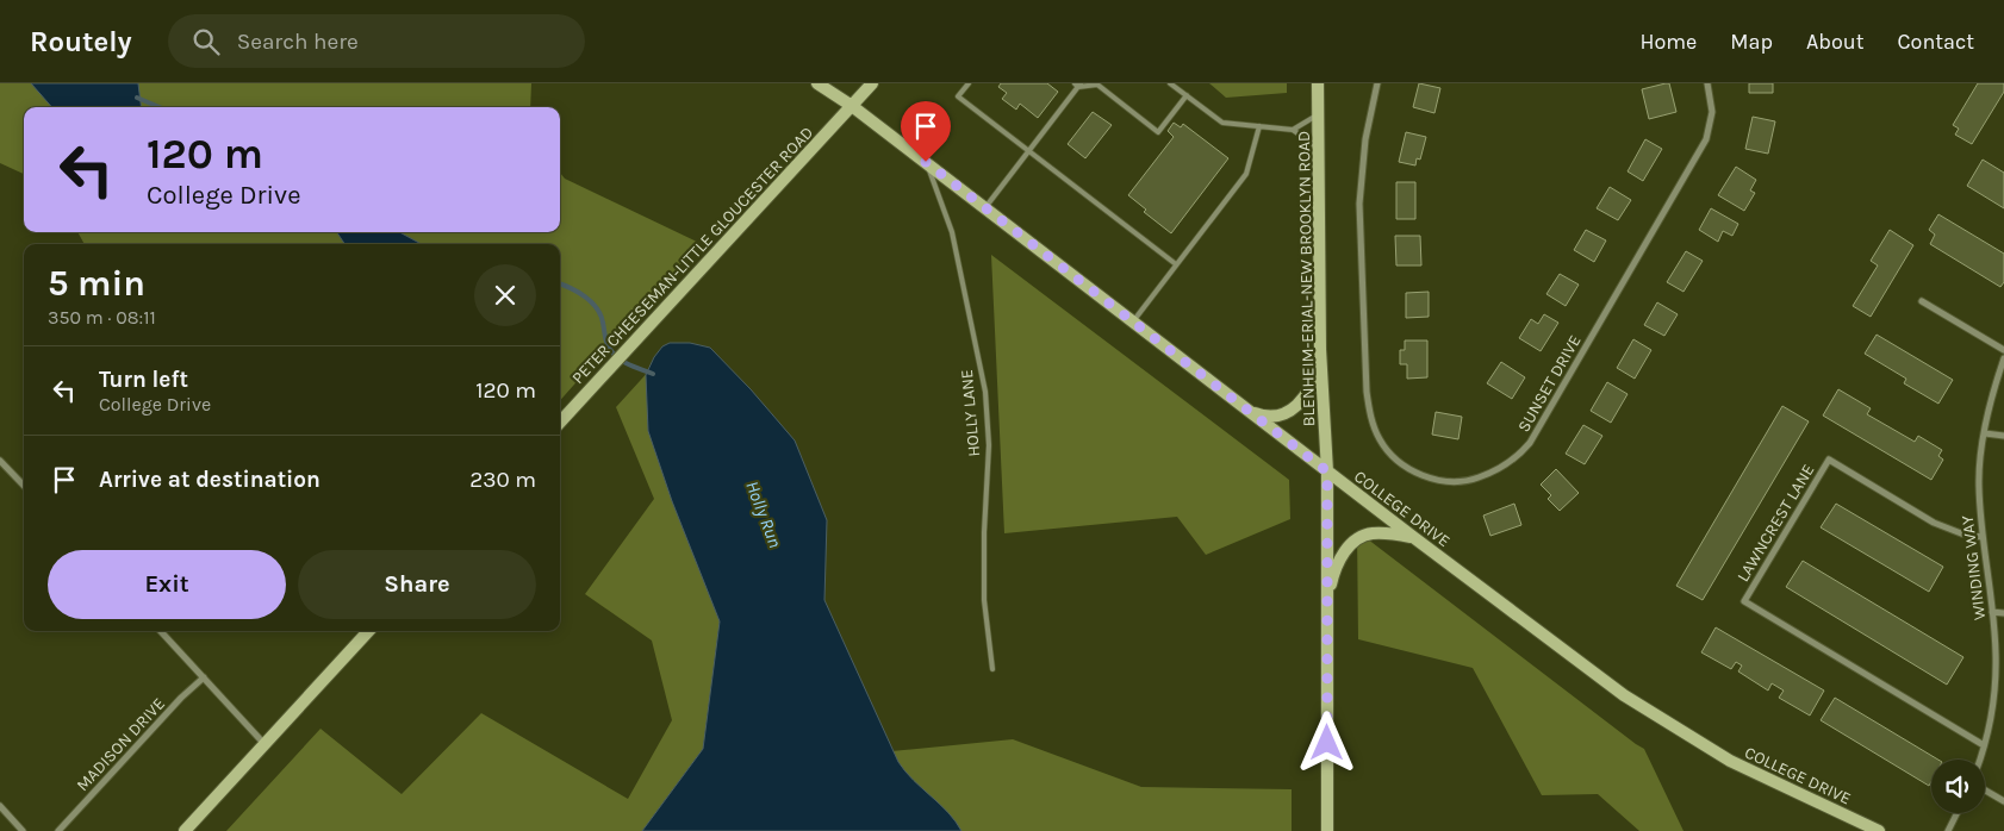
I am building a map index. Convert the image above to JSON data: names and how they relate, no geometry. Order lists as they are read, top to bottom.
{
  "streets": {
    "main road": ["PETER CHEESEMAN-LITTLE GLOUCESTER ROAD", "BLENHEIM-ERIAL-NEW BROOKLYN ROAD", "COLLEGE DRIVE"],
    "street": [
      "SUNSET DRIVE",
      "LAWNCREST LANE",
      "WINDING WAY",
      "MADISON DRIVE"
    ],
    "lane": ["HOLLY LANE"]
  },
  "crossings": [
    ["PETER CHEESEMAN-LITTLE GLOUCESTER ROAD", "COLLEGE DRIVE"],
    ["BLENHEIM-ERIAL-NEW BROOKLYN ROAD", "COLLEGE DRIVE"],
    ["HOLLY LANE", "COLLEGE DRIVE"],
    ["LAWNCREST LANE", "WINDING WAY"]
  ],
  "water": ["Holly Run"],
  "page": {
    "header": "Routely",
    "search": "Search here",
    "nav": [
      "Home",
      "Map",
      "About",
      "Contact"
    ],
    "turn": ["120 m", "College Drive"],
    "heading": ["5 min", "350 m · 08:11"],
    "list": [
      {
        "name": "Turn left",
        "note": "College Drive",
        "value": "120 m"
      },
      {
        "name": "Arrive at destination",
        "value": "230 m"
      }
    ],
    "buttons": ["Exit", "Share"]
  }
}
